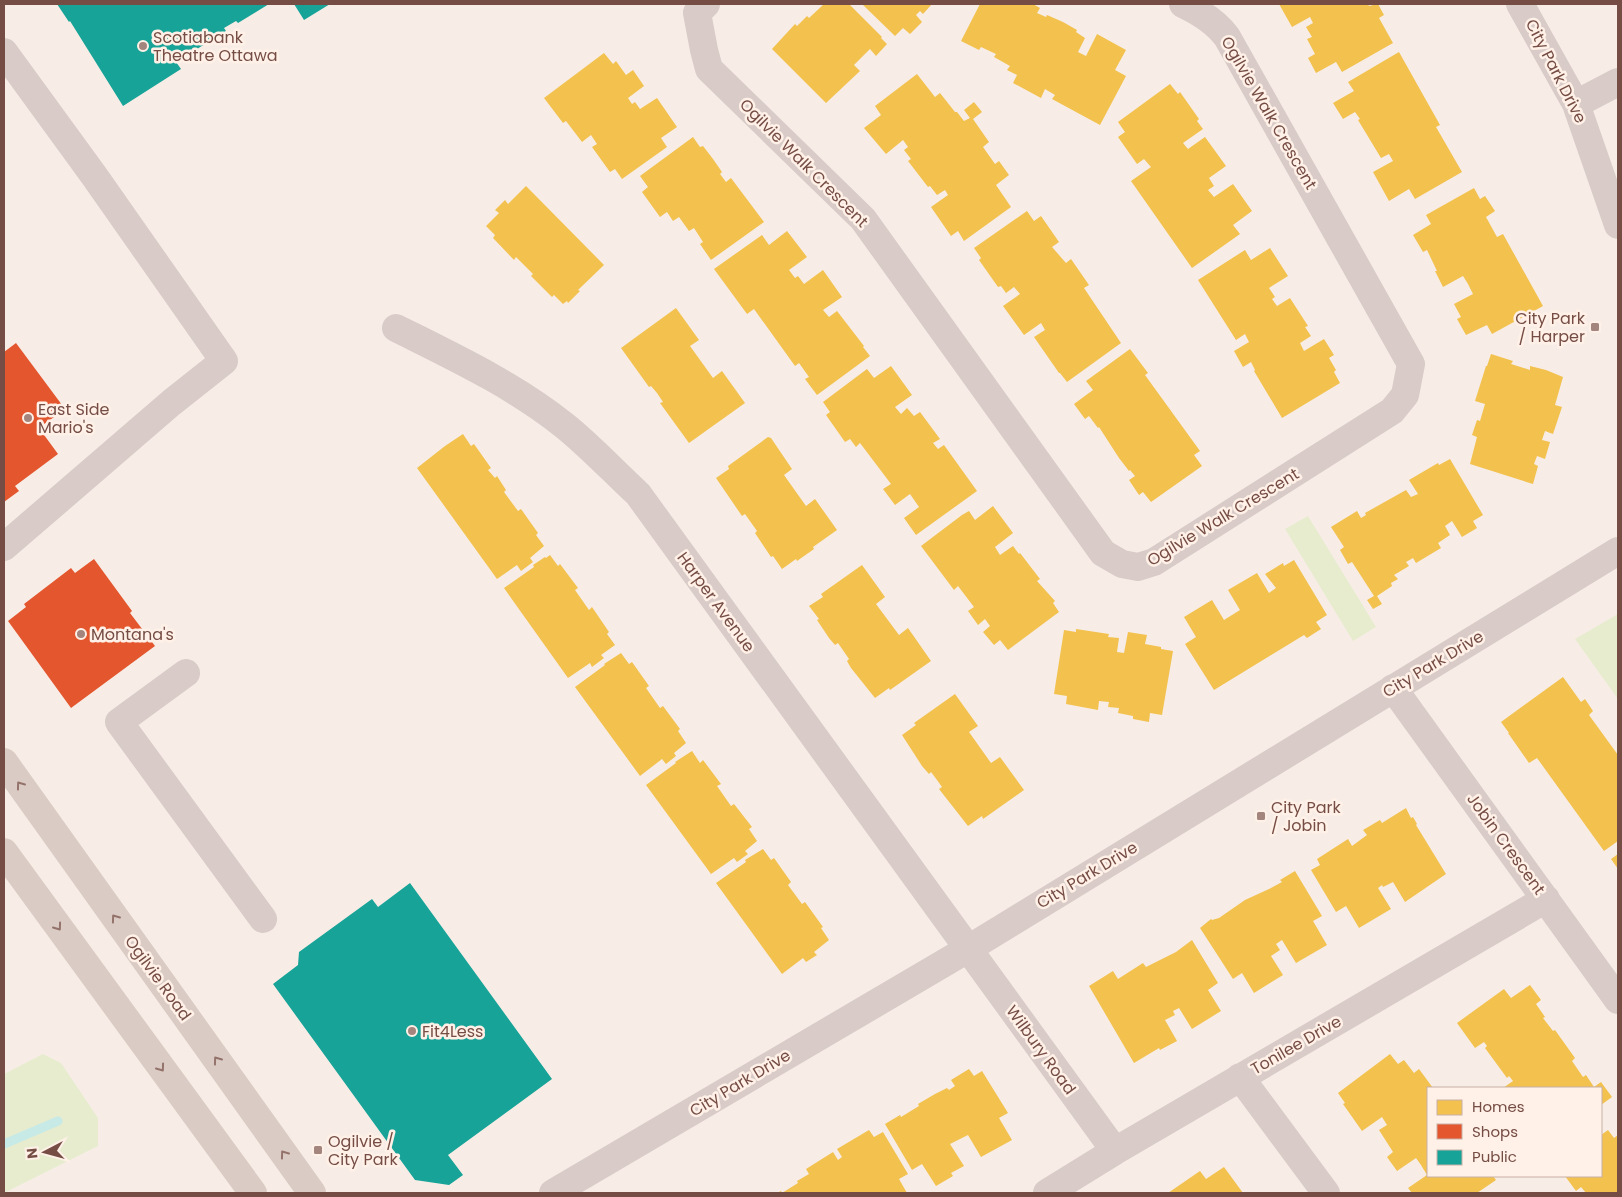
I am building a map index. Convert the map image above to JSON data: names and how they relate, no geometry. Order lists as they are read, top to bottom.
{
  "streets": {
    "main road": ["Ogilvie Road"],
    "street": [
      "City Park Drive",
      "Ogilvie Walk Crescent",
      "Harper Avenue",
      "Jobin Crescent",
      "Tonilee Drive",
      "Wilbury Road"
    ]
  },
  "crossings": [
    ["City Park Drive", "Harper Avenue"],
    ["City Park Drive", "Jobin Crescent"],
    ["City Park Drive", "Wilbury Road"],
    ["Harper Avenue", "Wilbury Road"],
    ["Jobin Crescent", "Tonilee Drive"],
    ["Tonilee Drive", "Wilbury Road"]
  ],
  "places": {
    "other": [
      "Scotiabank Theatre Ottawa",
      "East Side Mario's",
      "Montana's",
      "Fit4Less"
    ],
    "transit": ["City Park / Harper", "City Park / Jobin", "Ogilvie / City Park"]
  },
  "legend": ["Homes", "Shops", "Public"],
  "north": "left"
}
